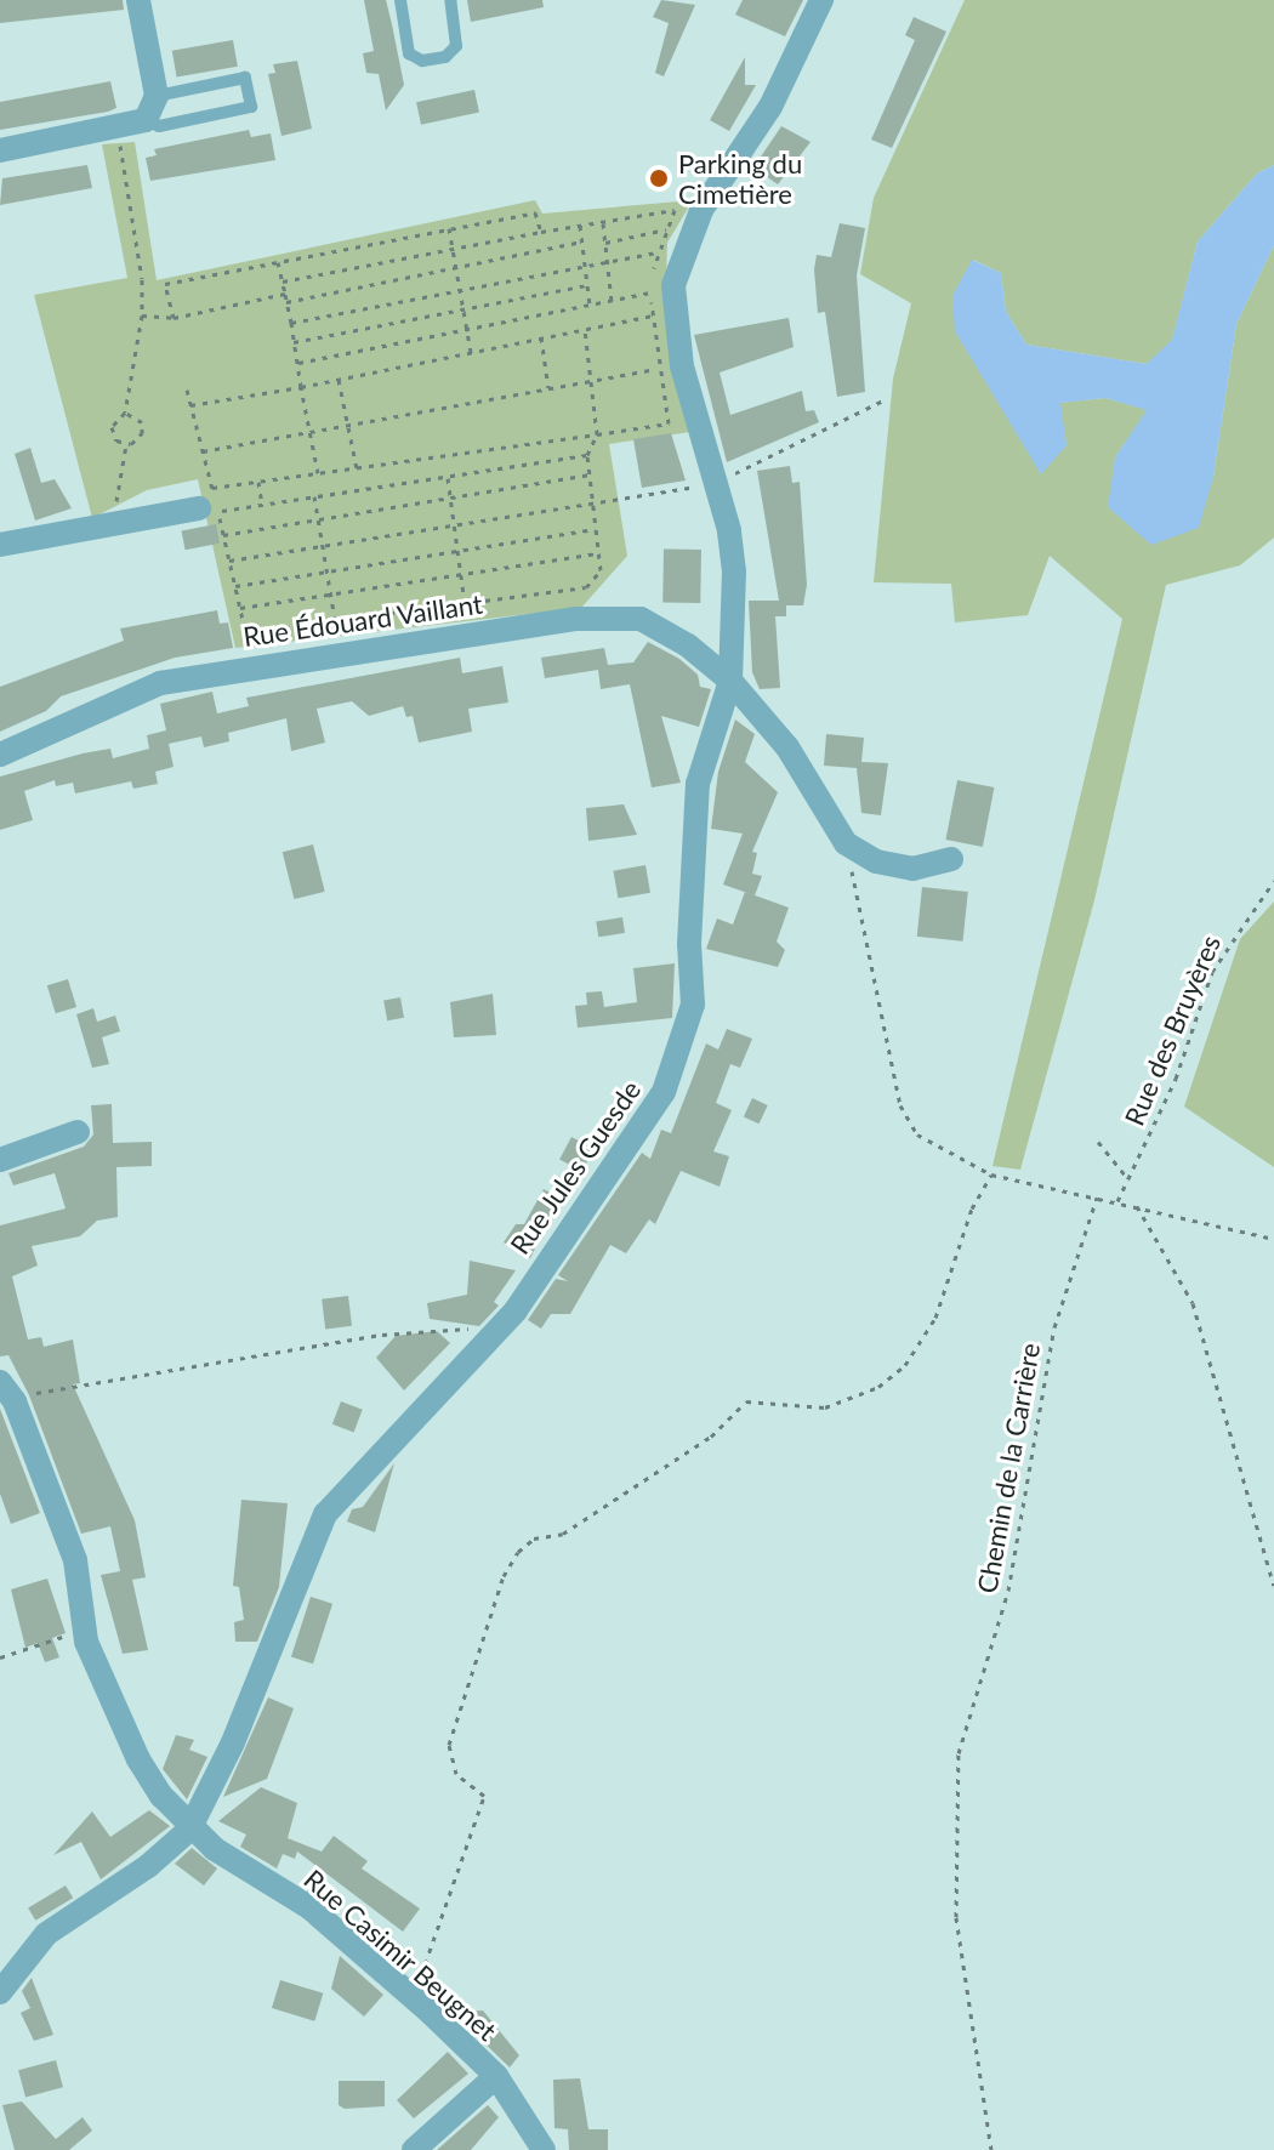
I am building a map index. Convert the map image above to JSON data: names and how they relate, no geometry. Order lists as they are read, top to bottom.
{
  "streets": {
    "street": ["Rue Édouard Vaillant", "Rue Jules Guesde", "Rue Casimir Beugnet"],
    "path": ["Rue des Bruyères", "Chemin de la Carrière"]
  },
  "crossings": [
    ["Rue Édouard Vaillant", "Rue Jules Guesde"],
    ["Rue Jules Guesde", "Rue Casimir Beugnet"]
  ],
  "places": ["Parking du Cimetière"]
}
